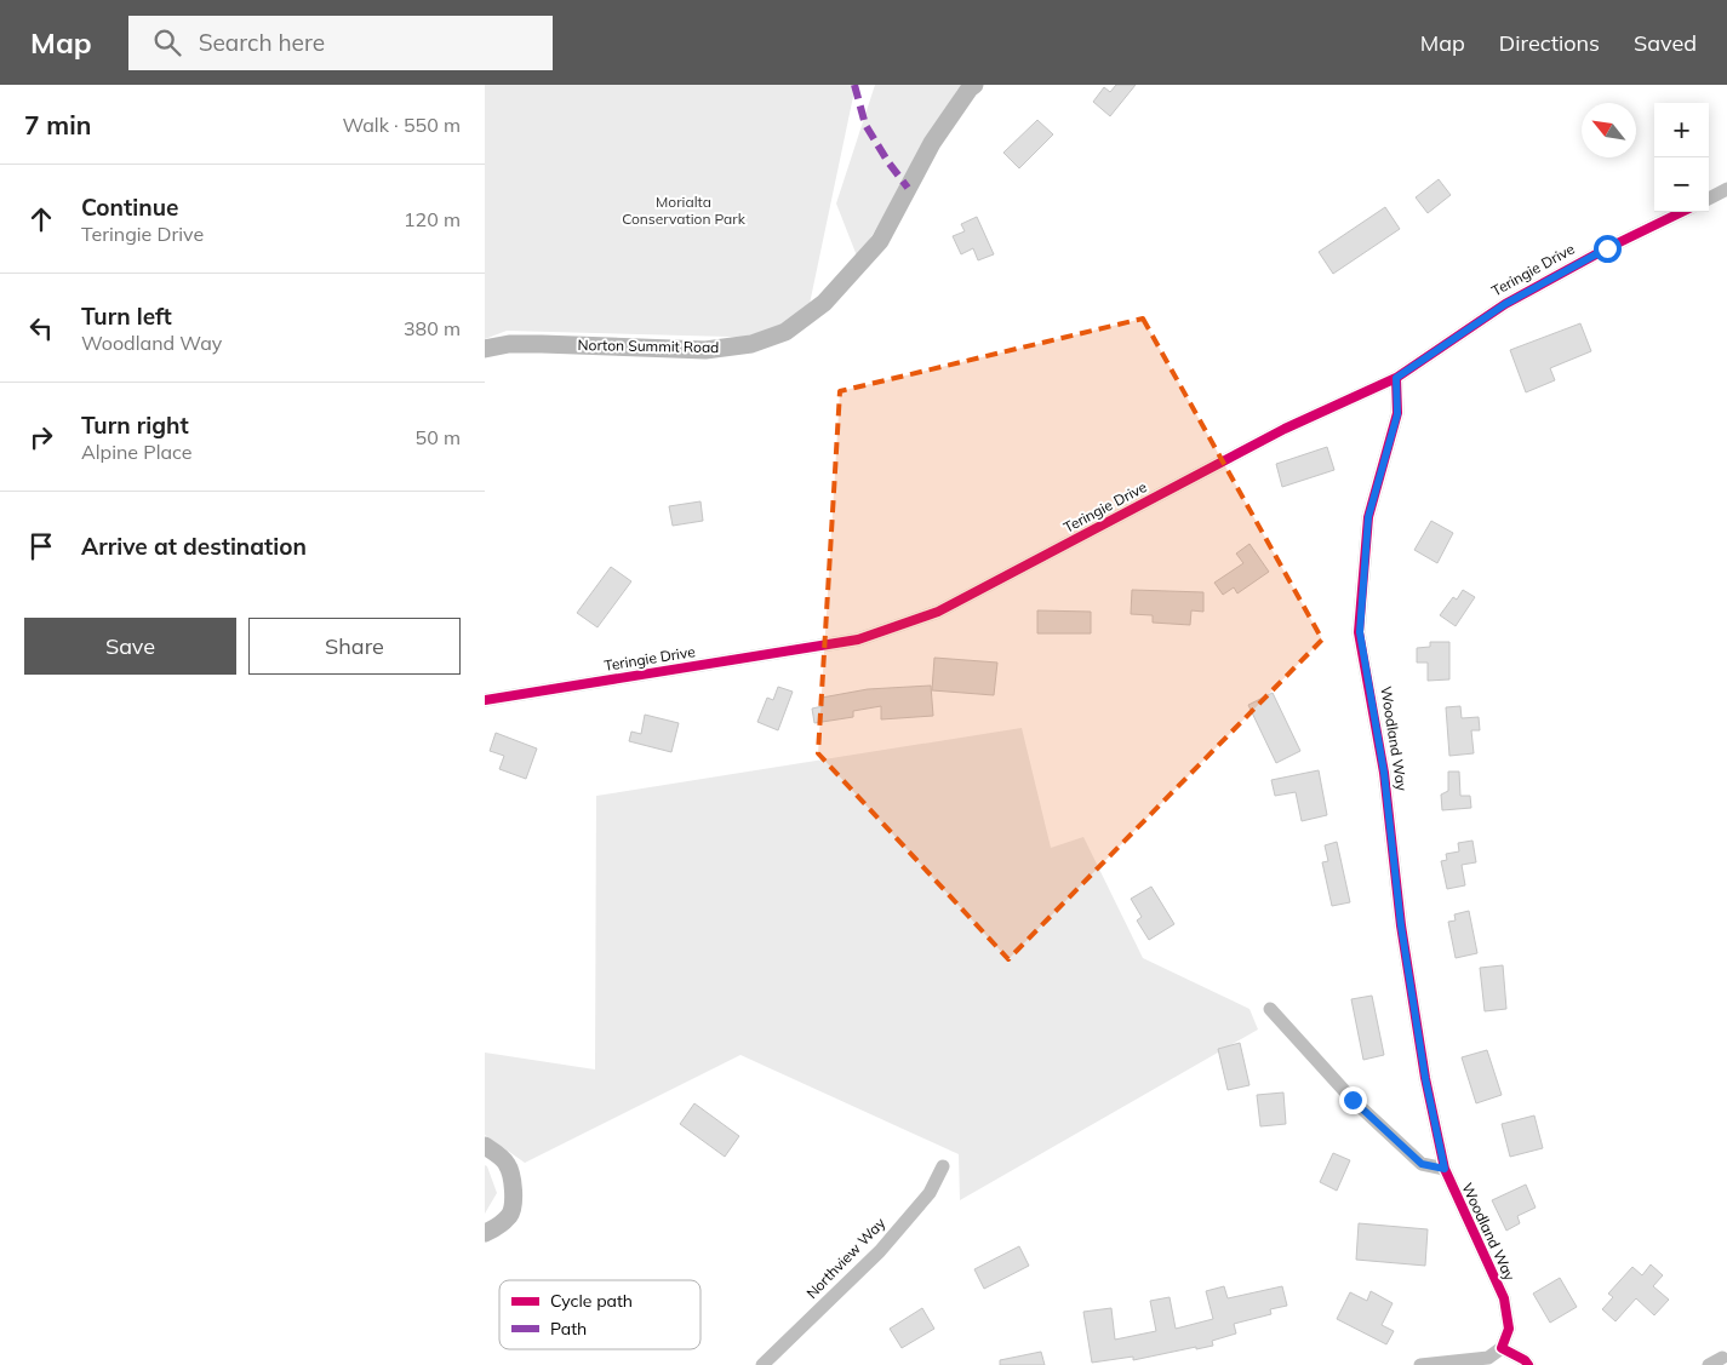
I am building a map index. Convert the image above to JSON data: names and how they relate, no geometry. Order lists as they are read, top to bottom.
{
  "streets": {
    "main road": ["Norton Summit Road"],
    "street": ["Teringie Drive", "Woodland Way", "Northview Way"]
  },
  "crossings": [
    ["Teringie Drive", "Woodland Way"]
  ],
  "parks": ["Morialta Conservation Park"],
  "legend": ["Cycle path", "Path"],
  "north": "top left",
  "page": {
    "header": "Map",
    "search": "Search here",
    "nav": ["Map", "Directions", "Saved"],
    "heading": ["7 min", "Walk · 550 m"],
    "map_buttons": ["+", "−"],
    "list": [
      ["Continue", "Teringie Drive", "120 m"],
      ["Turn left", "Woodland Way", "380 m"],
      ["Turn right", "Alpine Place", "50 m"],
      "Arrive at destination"
    ],
    "buttons": ["Save", "Share"]
  }
}
